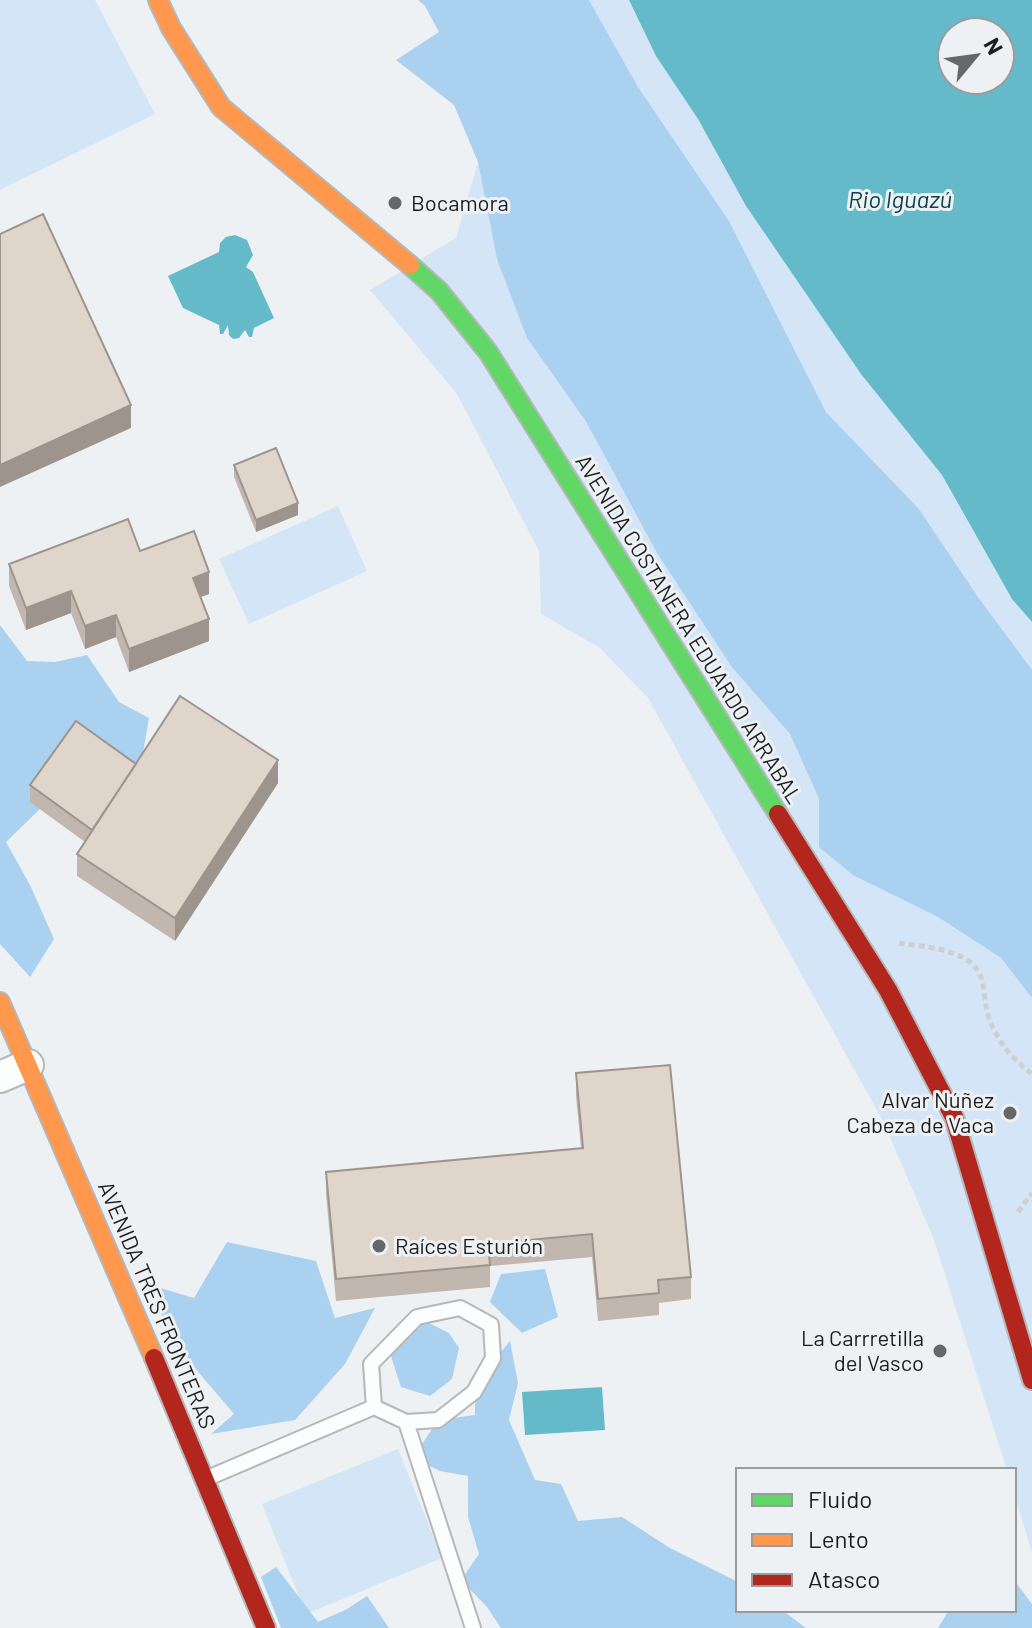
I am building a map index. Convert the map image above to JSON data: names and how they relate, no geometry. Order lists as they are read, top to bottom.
{
  "streets": {
    "main road": ["AVENIDA COSTANERA EDUARDO ARRABAL", "AVENIDA TRES FRONTERAS"]
  },
  "water": ["Rio Iguazú"],
  "places": [
    "Bocamora",
    "Alvar Núñez Cabeza de Vaca",
    "Raíces Esturión",
    "La Carrretilla del Vasco"
  ],
  "legend": ["Fluido", "Lento", "Atasco"],
  "north": "top right"
}
